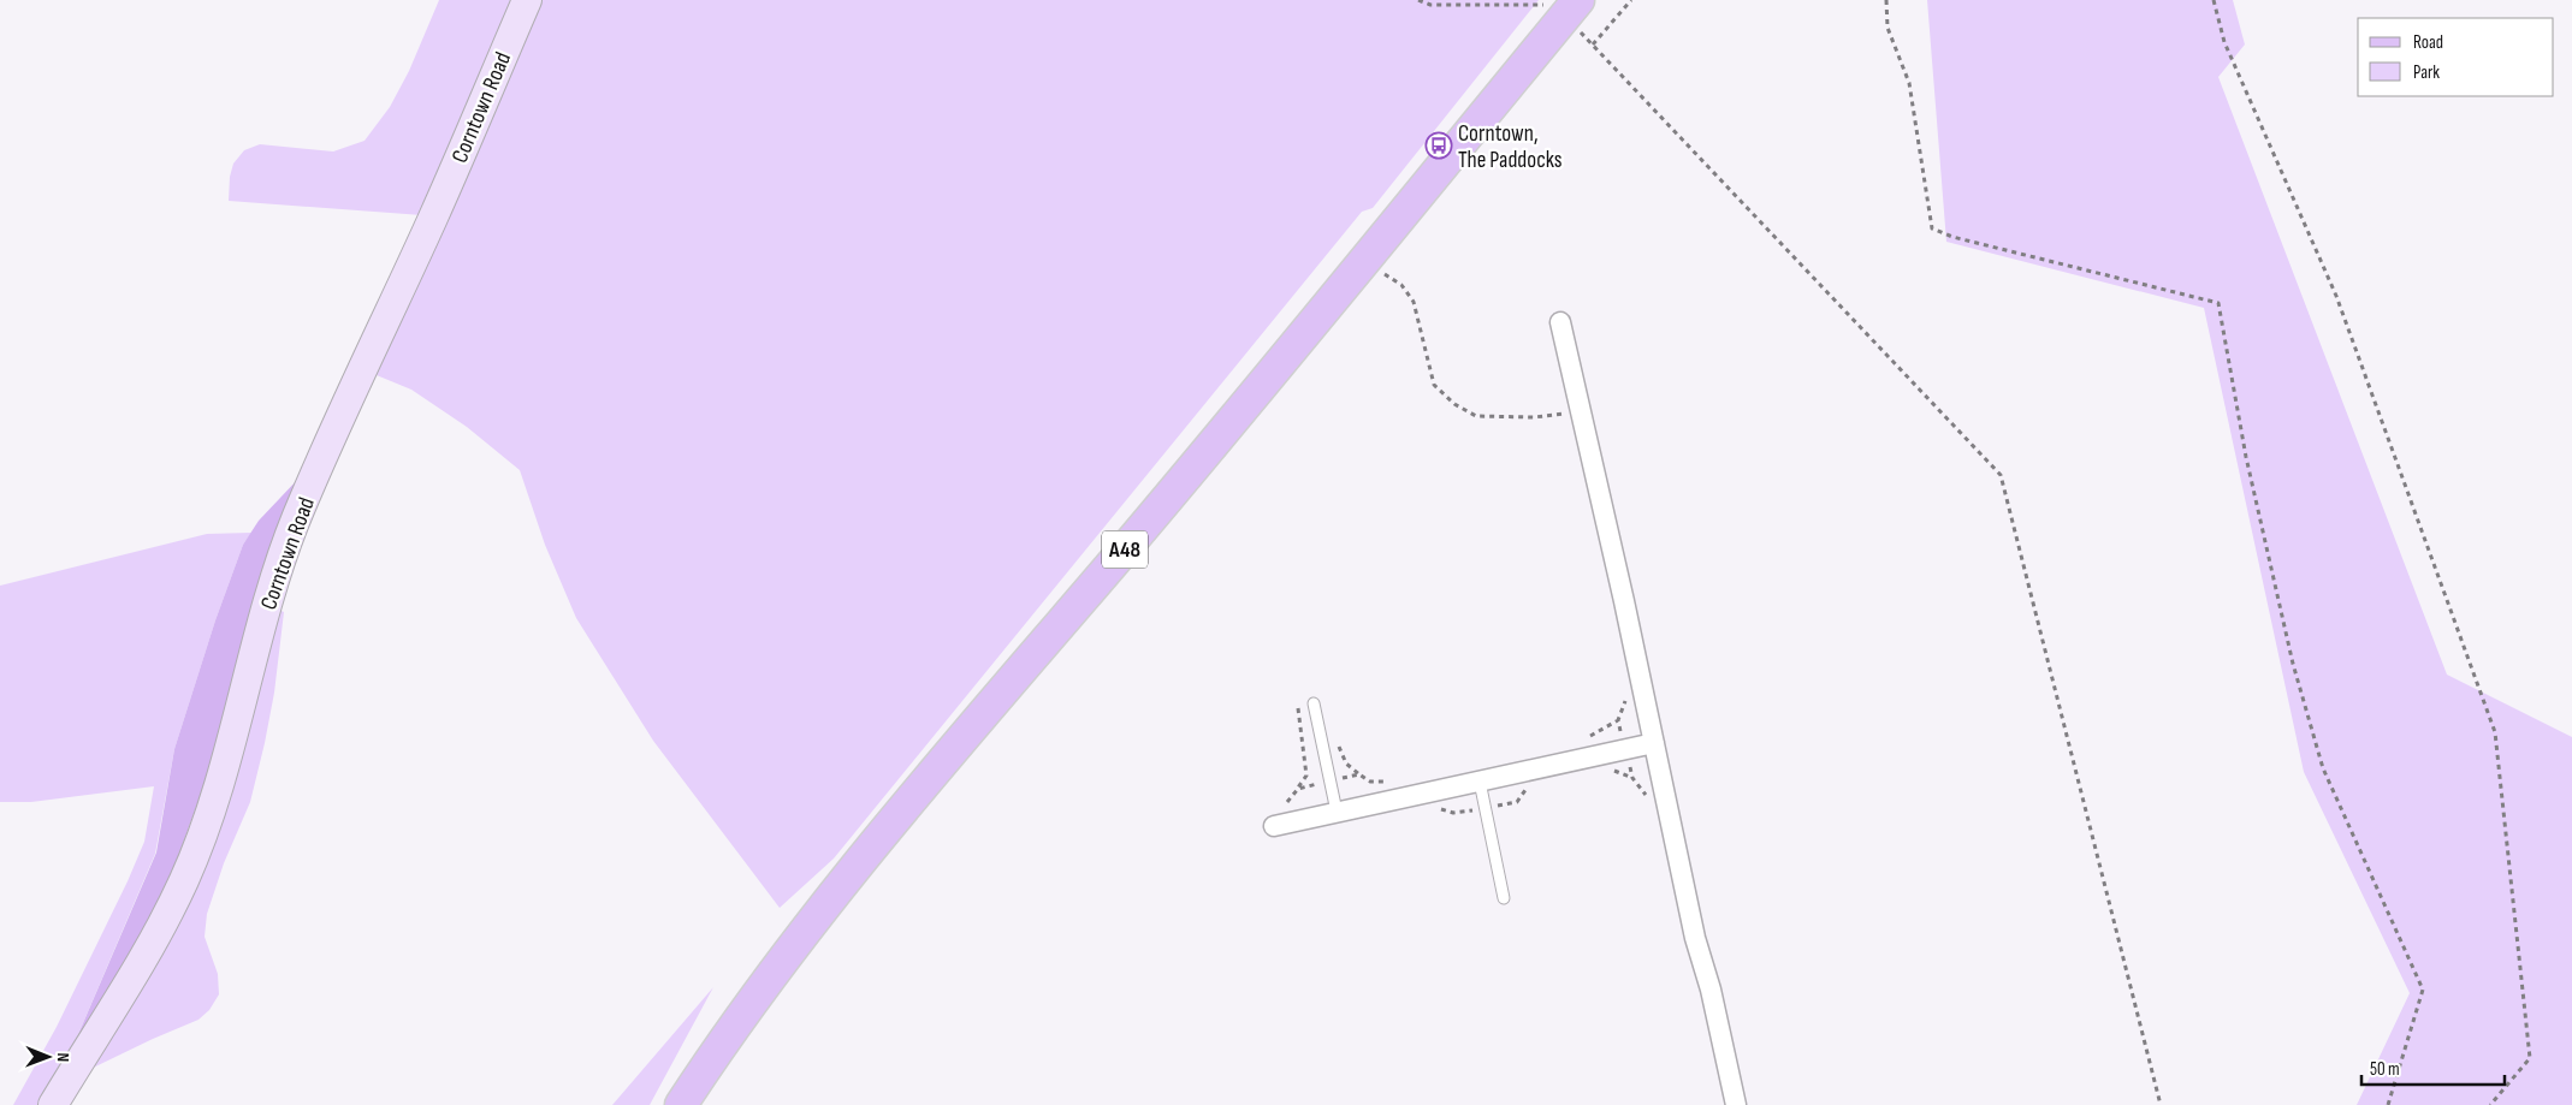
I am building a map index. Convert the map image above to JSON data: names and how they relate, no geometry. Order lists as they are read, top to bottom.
{
  "streets": {
    "main road": ["Corntown Road", "A48"]
  },
  "places": {
    "bus stop": ["Corntown, The Paddocks"]
  },
  "legend": ["Road", "Park"],
  "scale_bar": "50 m",
  "north": "right"
}
